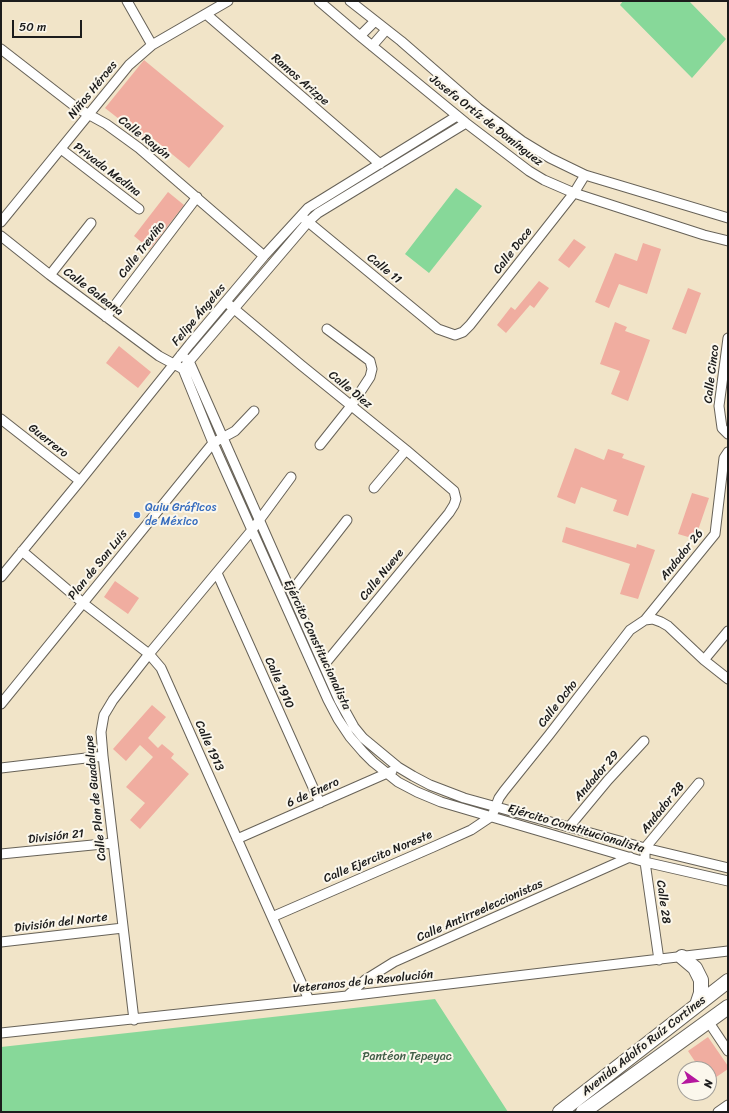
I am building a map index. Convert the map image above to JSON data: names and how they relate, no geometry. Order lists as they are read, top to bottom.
{
  "streets": {
    "main road": ["Avenida Adolfo Ruíz Cortines"],
    "street": [
      "Ramos Arizpe",
      "Niños Héroes",
      "Josefa Ortíz de Domínguez",
      "Calle Rayón",
      "Privada Medina",
      "Calle Treviño",
      "Calle Doce",
      "Calle 11",
      "Calle Galeana",
      "Felipe Ángeles",
      "Calle Cinco",
      "Calle Diez",
      "Guerrero",
      "Andador 26",
      "Plan de San Luis",
      "Calle Nueve",
      "Ejército Constitucionalista",
      "Calle 1910",
      "Calle Ocho",
      "Calle 1913",
      "Andador 29",
      "6 de Enero",
      "Calle Plan de Guadalupe",
      "Andador 28",
      "División 21",
      "Calle Ejercito Noreste",
      "Calle 28",
      "Calle Antirreeleccionistas",
      "División del Norte",
      "Veteranos de la Revolución"
    ]
  },
  "crossings": [
    ["Ramos Arizpe", "Niños Héroes"],
    ["Ramos Arizpe", "Felipe Ángeles"],
    ["Niños Héroes", "Calle Rayón"],
    ["Niños Héroes", "Privada Medina"],
    ["Josefa Ortíz de Domínguez", "Calle Doce"],
    ["Josefa Ortíz de Domínguez", "Felipe Ángeles"],
    ["Calle Rayón", "Calle Treviño"],
    ["Calle Rayón", "Felipe Ángeles"],
    ["Calle Treviño", "Calle Galeana"],
    ["Calle Doce", "Calle 11"],
    ["Calle 11", "Felipe Ángeles"],
    ["Calle Galeana", "Felipe Ángeles"],
    ["Felipe Ángeles", "Calle Diez"],
    ["Felipe Ángeles", "Guerrero"],
    ["Felipe Ángeles", "Ejército Constitucionalista"],
    ["Felipe Ángeles", "Calle 1913"],
    ["Calle Diez", "Calle Nueve"],
    ["Andador 26", "Calle Ocho"],
    ["Plan de San Luis", "Ejército Constitucionalista"],
    ["Plan de San Luis", "Calle 1913"],
    ["Calle Nueve", "Ejército Constitucionalista"],
    ["Ejército Constitucionalista", "Calle Ocho"],
    ["Ejército Constitucionalista", "Andador 29"],
    ["Ejército Constitucionalista", "6 de Enero"],
    ["Ejército Constitucionalista", "Calle Plan de Guadalupe"],
    ["Ejército Constitucionalista", "Andador 28"],
    ["Ejército Constitucionalista", "Calle Ejercito Noreste"],
    ["Ejército Constitucionalista", "Calle 28"],
    ["Ejército Constitucionalista", "Calle Antirreeleccionistas"],
    ["Calle 1910", "6 de Enero"],
    ["Calle 1910", "Calle Plan de Guadalupe"],
    ["Calle Ocho", "Calle Ejercito Noreste"],
    ["Calle 1913", "6 de Enero"],
    ["Calle 1913", "Calle Plan de Guadalupe"],
    ["Calle 1913", "Calle Ejercito Noreste"],
    ["Calle 1913", "Veteranos de la Revolución"],
    ["Calle Plan de Guadalupe", "División 21"],
    ["Calle Plan de Guadalupe", "División del Norte"],
    ["Calle Plan de Guadalupe", "Veteranos de la Revolución"],
    ["Andador 28", "Calle 28"],
    ["Calle 28", "Veteranos de la Revolución"],
    ["Calle Antirreeleccionistas", "Veteranos de la Revolución"]
  ],
  "parks": ["Pantéon Tepeyac"],
  "places": ["Quiu Gráficos de México"],
  "scale_bar": "50 m",
  "north": "right"
}
